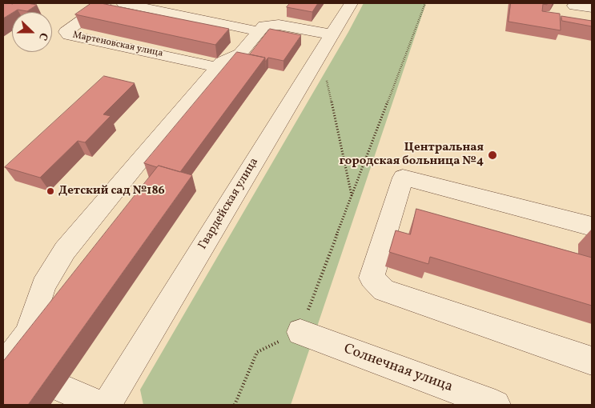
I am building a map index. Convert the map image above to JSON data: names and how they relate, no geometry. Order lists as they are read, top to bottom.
{
  "streets": {
    "street": ["Мартеновская улица", "Гвардейская улица", "Солнечная улица"]
  },
  "places": ["Центральная городская больница №4", "Детский сад №186"],
  "north": "right"
}
